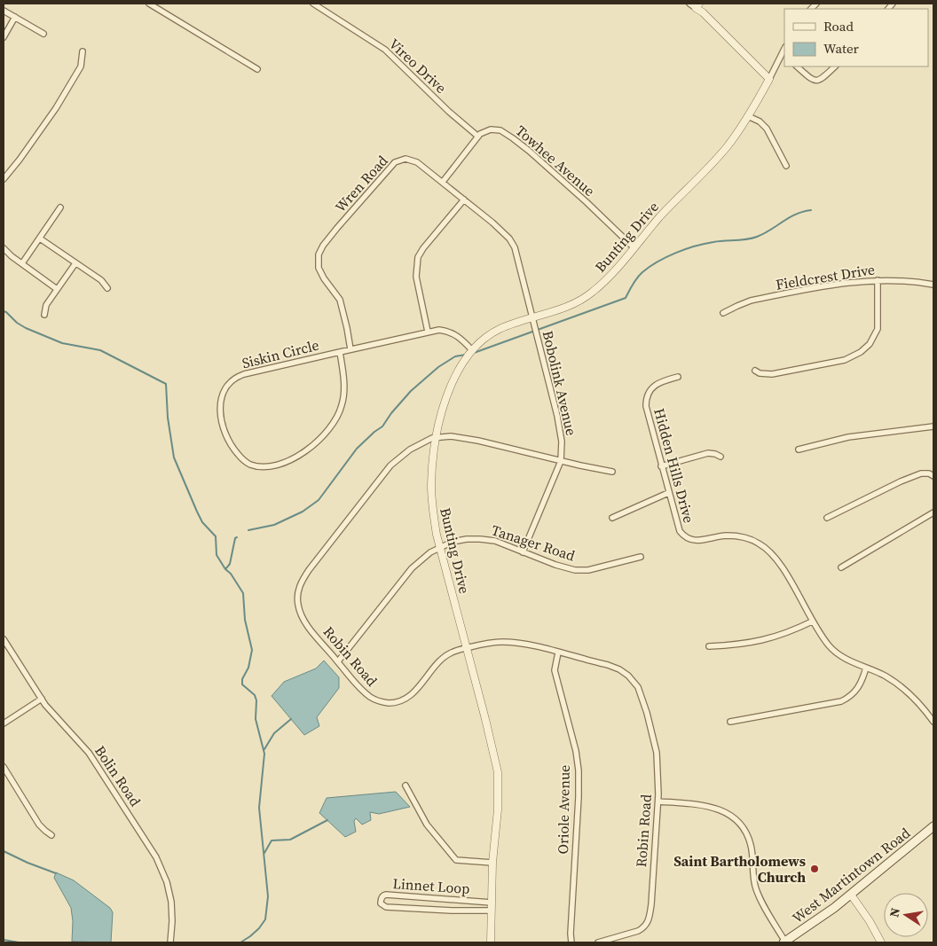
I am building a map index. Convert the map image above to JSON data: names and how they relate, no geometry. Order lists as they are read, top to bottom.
{
  "streets": {
    "main road": ["West Martintown Road"],
    "street": [
      "Vireo Drive",
      "Towhee Avenue",
      "Wren Road",
      "Bunting Drive",
      "Fieldcrest Drive",
      "Siskin Circle",
      "Bobolink Avenue",
      "Hidden Hills Drive",
      "Tanager Road",
      "Robin Road",
      "Bolin Road",
      "Oriole Avenue",
      "Linnet Loop"
    ]
  },
  "crossings": [
    ["Vireo Drive", "Towhee Avenue"],
    ["Towhee Avenue", "Bunting Drive"],
    ["Wren Road", "Bunting Drive"],
    ["Wren Road", "Siskin Circle"],
    ["Wren Road", "Bobolink Avenue"],
    ["Bunting Drive", "Siskin Circle"],
    ["Bunting Drive", "Bobolink Avenue"],
    ["Bunting Drive", "Tanager Road"],
    ["Bunting Drive", "Robin Road"],
    ["Bunting Drive", "Linnet Loop"],
    ["Bobolink Avenue", "Tanager Road"],
    ["Bobolink Avenue", "Robin Road"],
    ["Tanager Road", "Robin Road"],
    ["Robin Road", "Oriole Avenue"]
  ],
  "places": ["Saint Bartholomews Church"],
  "legend": ["Road", "Water"],
  "north": "left"
}
